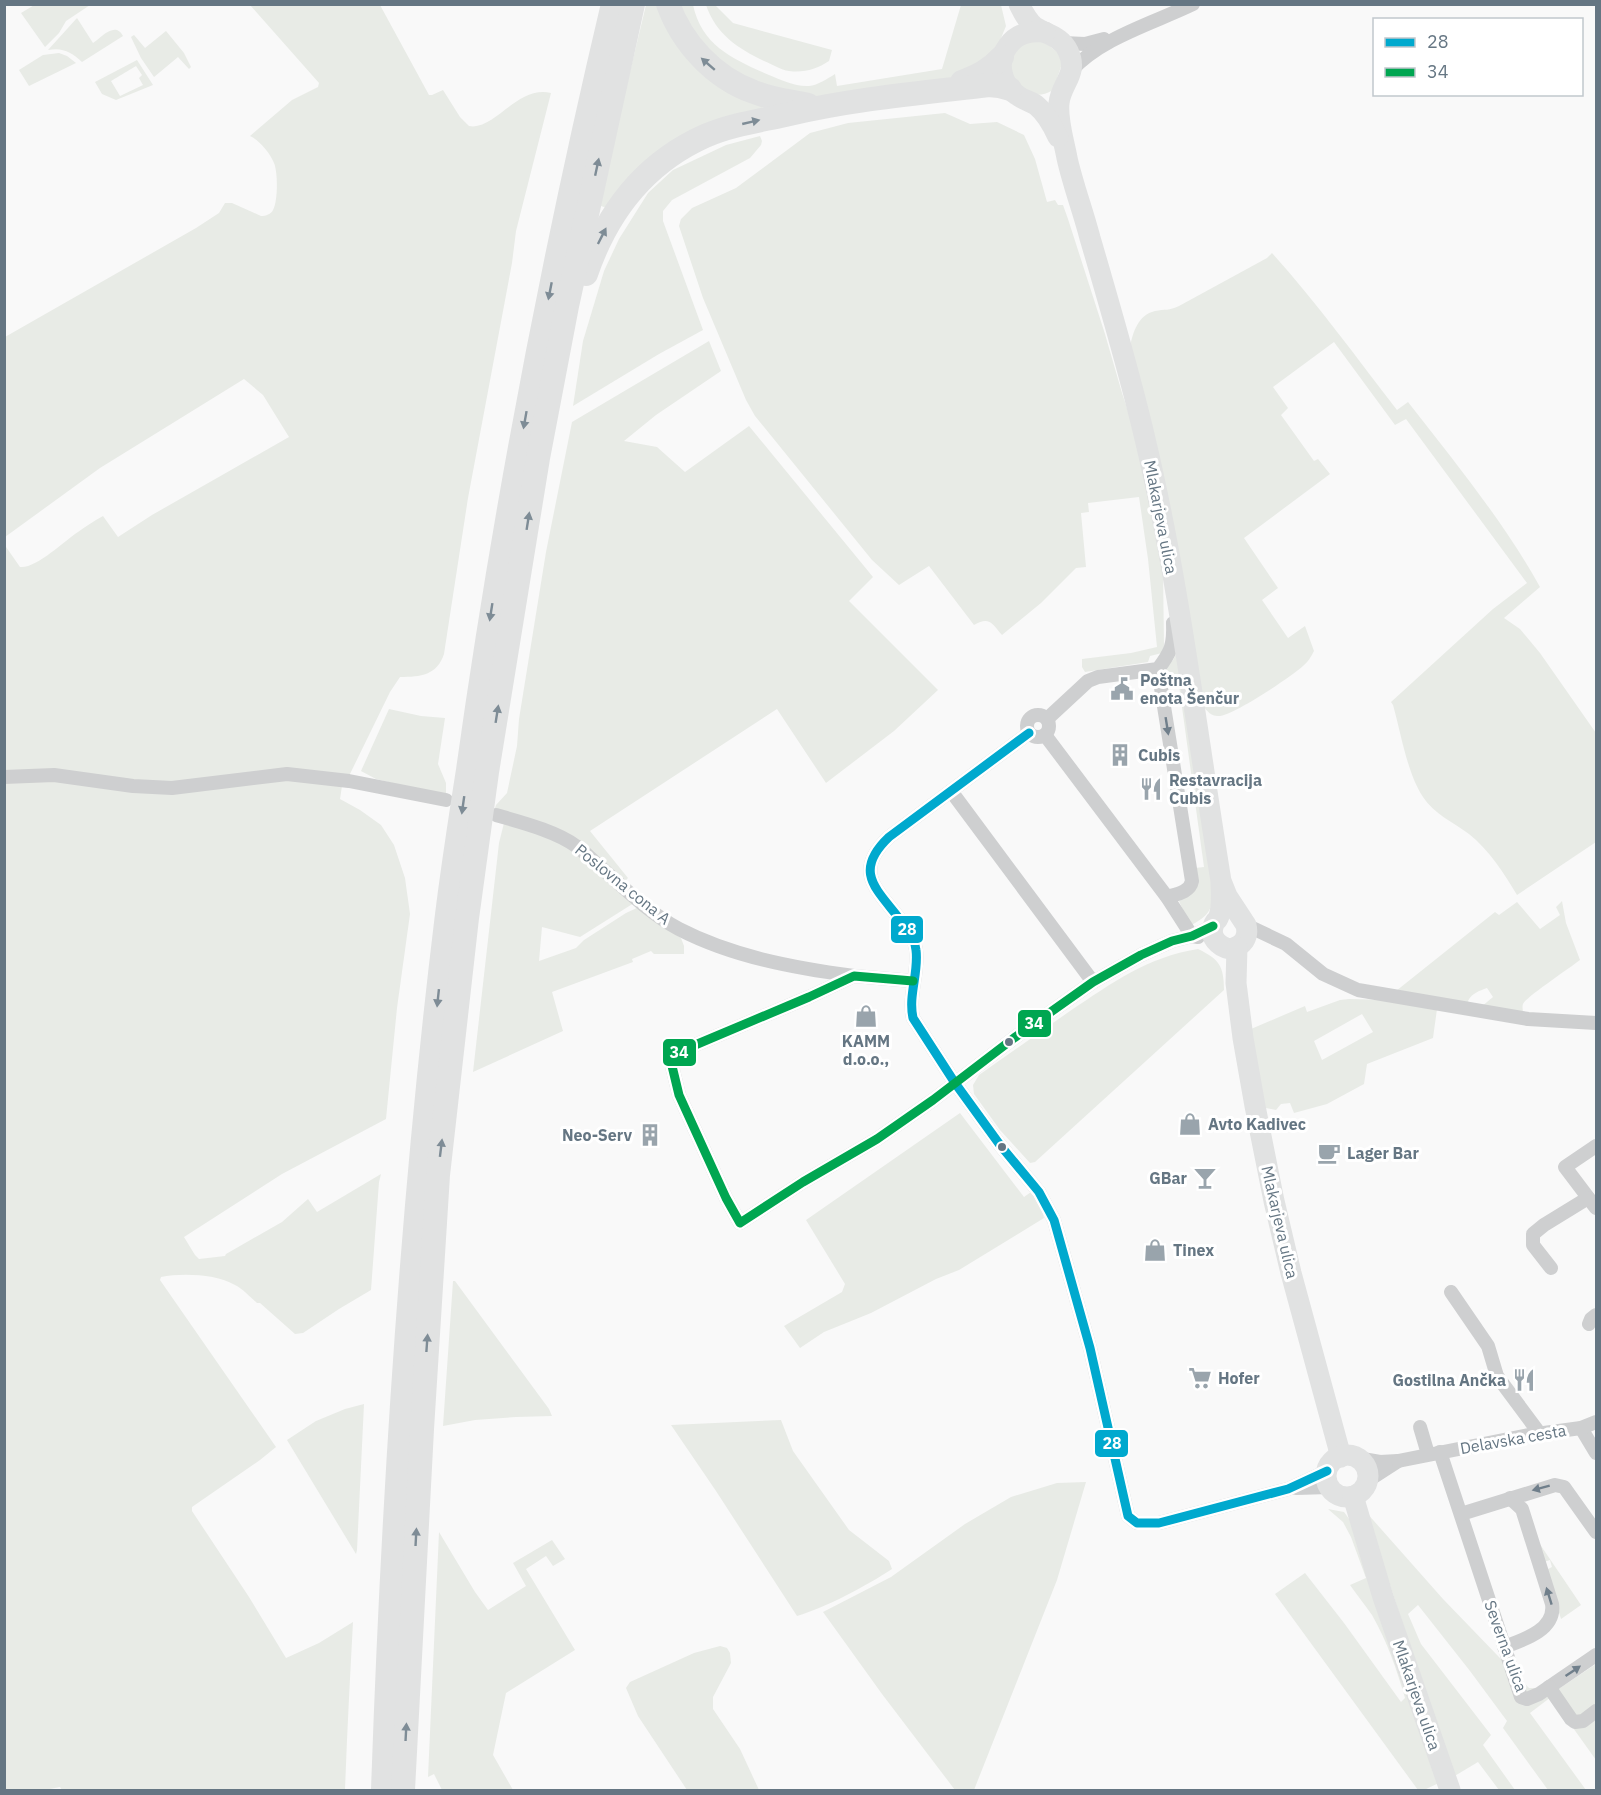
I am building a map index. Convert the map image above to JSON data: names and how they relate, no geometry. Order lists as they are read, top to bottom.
{
  "streets": {
    "main road": ["Mlakarjeva ulica"],
    "street": ["Poslovna cona A", "Delavska cesta", "Severna ulica"]
  },
  "crossings": [
    ["Delavska cesta", "Severna ulica"]
  ],
  "places": {
    "public building": ["Poštna enota Šenčur"],
    "building": ["Cubis", "Neo-Serv"],
    "restaurant": ["Restavracija Cubis", "Gostilna Ančka"],
    "shop": ["KAMM d.o.o.,", "Avto Kadivec", "Tinex"],
    "cafe": ["Lager Bar"],
    "bar": ["GBar"],
    "supermarket": ["Hofer"]
  },
  "lines": ["transit line 28", "transit line 34"],
  "legend": ["28", "34"]
}
